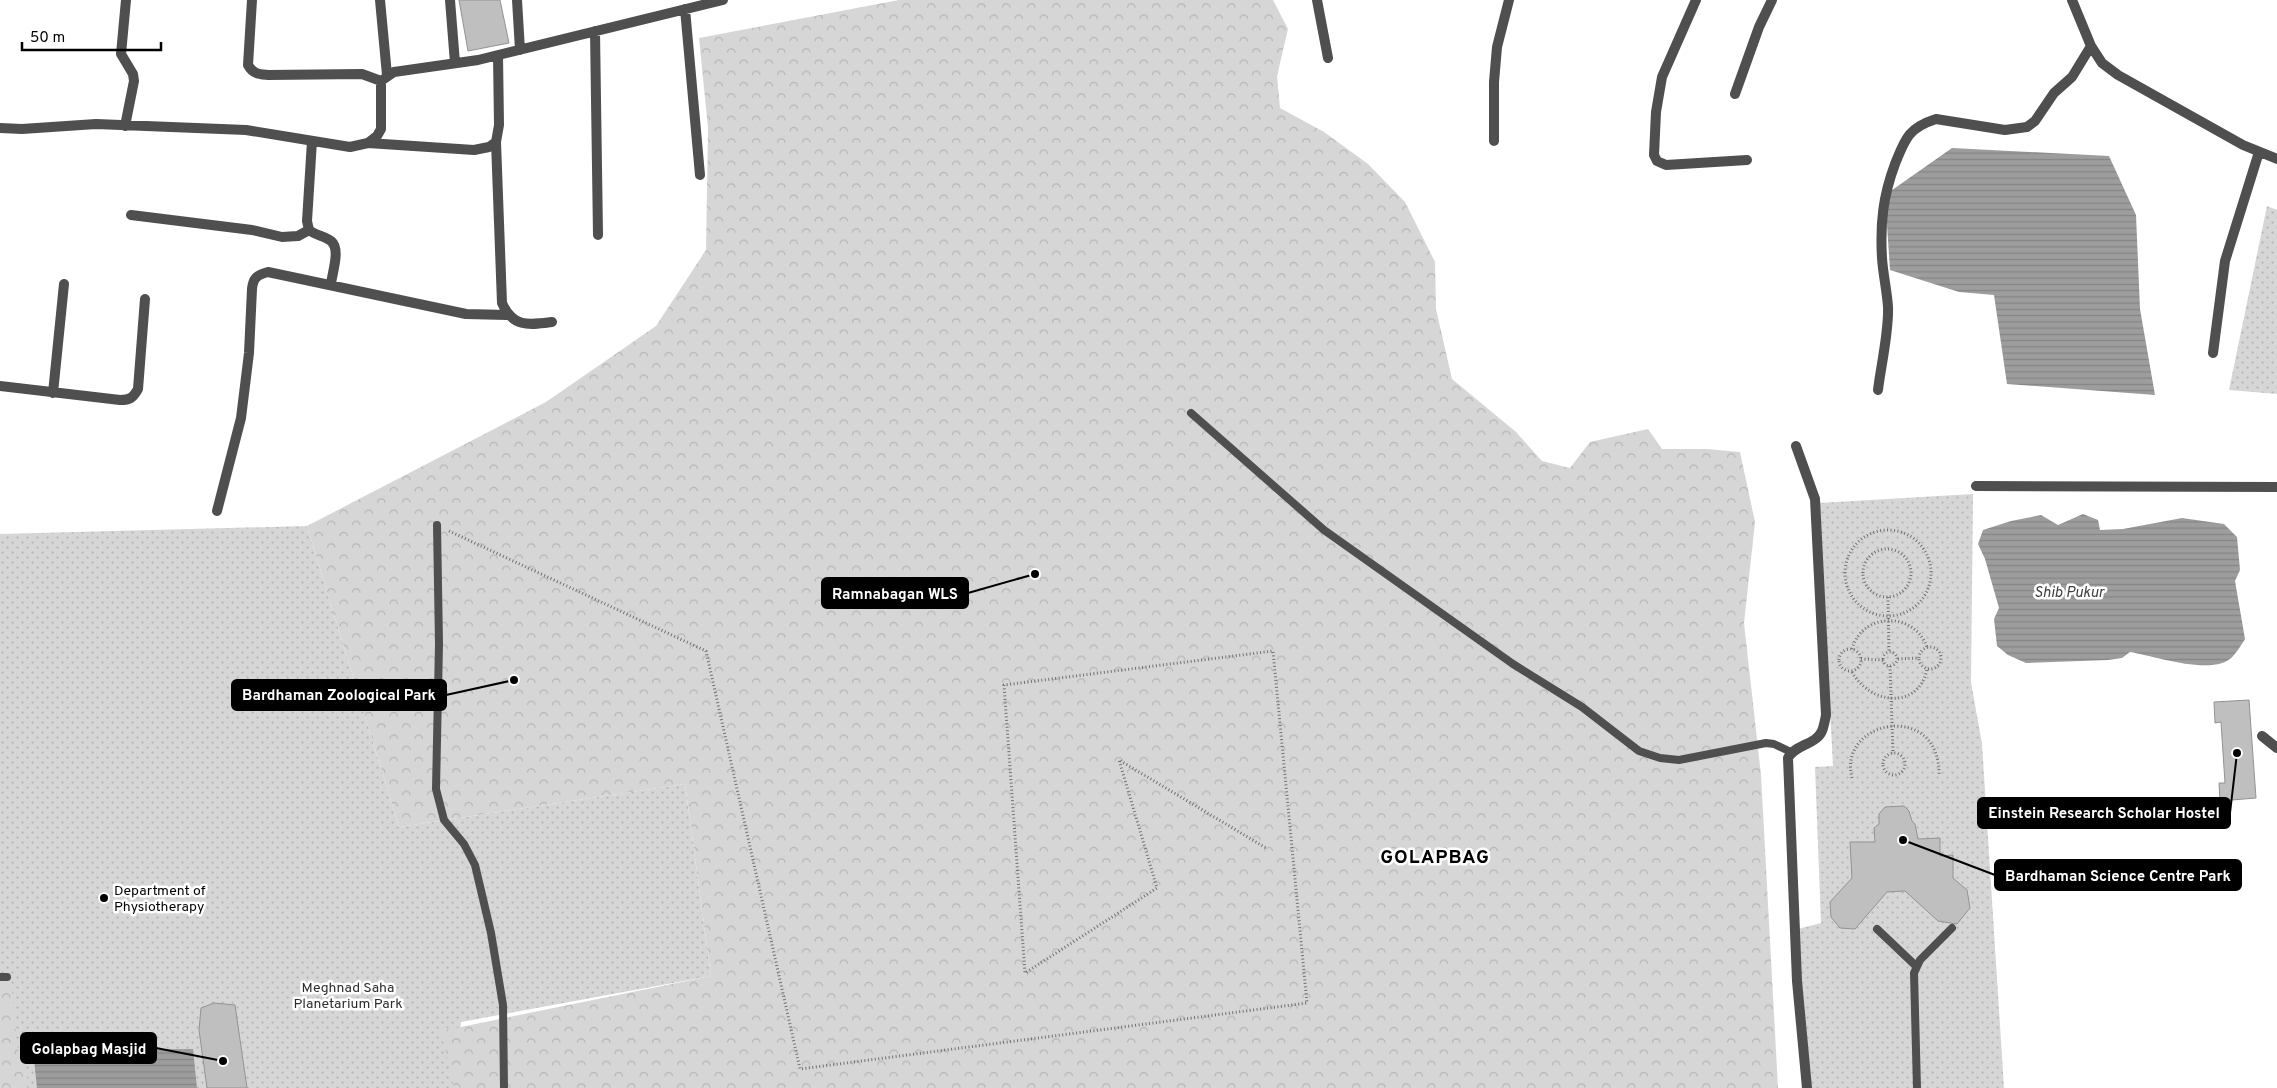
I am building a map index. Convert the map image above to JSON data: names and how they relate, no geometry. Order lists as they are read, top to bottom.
{
  "districts": ["GOLAPBAG"],
  "water": ["Shib Pukur"],
  "parks": ["Meghnad Saha Planetarium Park"],
  "places": [
    "Ramnabagan WLS",
    "Bardhaman Zoological Park",
    "Einstein Research Scholar Hostel",
    "Bardhaman Science Centre Park",
    "Department of Physiotherapy",
    "Golapbag Masjid"
  ],
  "scale_bar": "50 m"
}
